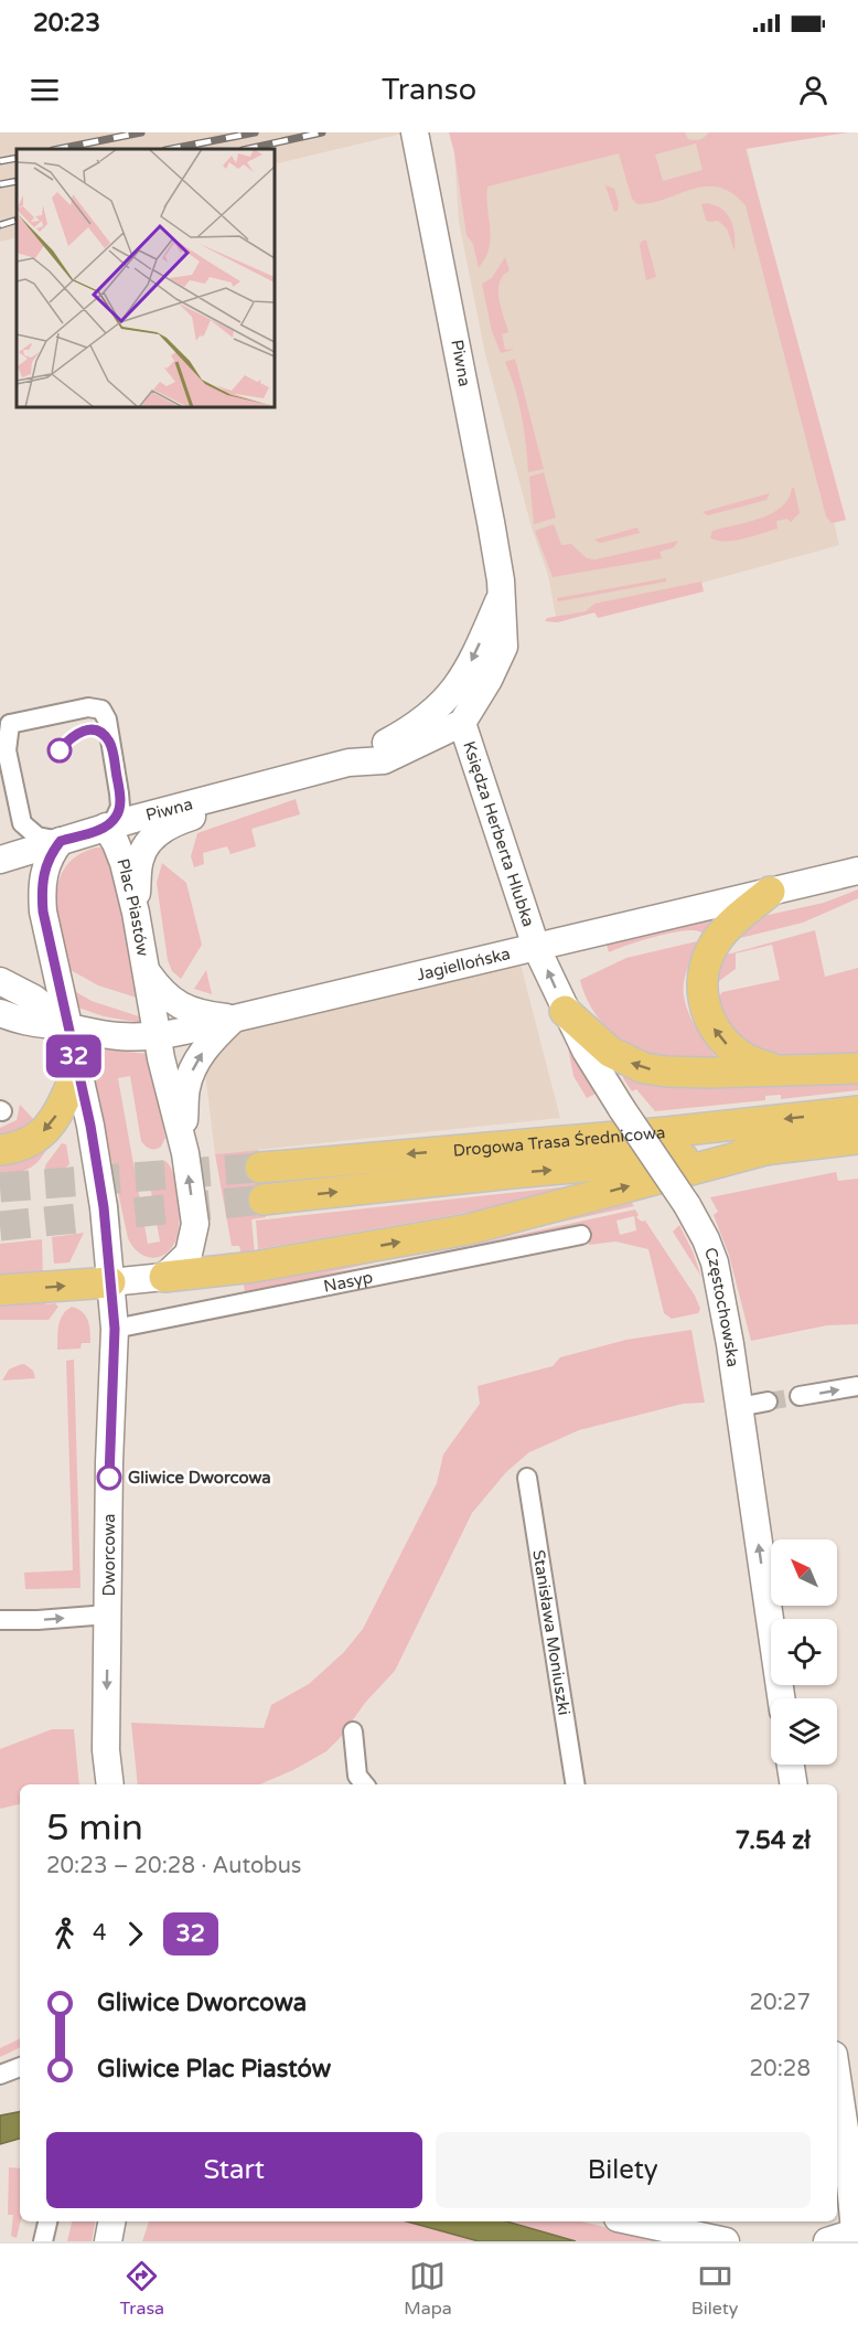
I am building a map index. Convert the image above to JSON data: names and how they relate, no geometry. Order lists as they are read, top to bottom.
{
  "streets": {
    "main road": [
      "Piwna",
      "Księdza Herberta Hlubka",
      "Plac Piastów",
      "Jagiellońska",
      "Drogowa Trasa Średnicowa",
      "Częstochowska",
      "Dworcowa"
    ],
    "street": ["Nasyp", "Stanisława Moniuszki"]
  },
  "crossings": [
    ["Piwna", "Księdza Herberta Hlubka"],
    ["Piwna", "Plac Piastów"],
    ["Księdza Herberta Hlubka", "Jagiellońska"],
    ["Księdza Herberta Hlubka", "Częstochowska"],
    ["Plac Piastów", "Jagiellońska"],
    ["Jagiellońska", "Częstochowska"],
    ["Jagiellońska", "Dworcowa"],
    ["Nasyp", "Dworcowa"]
  ],
  "one_way": ["Częstochowska"],
  "places": ["Gliwice Dworcowa"],
  "lines": ["bus line 32"],
  "north": "top left",
  "page": {
    "status": "20:23",
    "header": "Transo",
    "on_map": "32",
    "heading": ["5 min", "20:23 – 20:28 · Autobus", "7.54 zł"],
    "legs": ["4", "32"],
    "list": [
      {
        "name": "Gliwice Dworcowa",
        "value": "20:27"
      },
      {
        "name": "Gliwice Plac Piastów",
        "value": "20:28"
      }
    ],
    "buttons": ["Start", "Bilety"],
    "tabs": ["Trasa", "Mapa", "Bilety"]
  }
}
